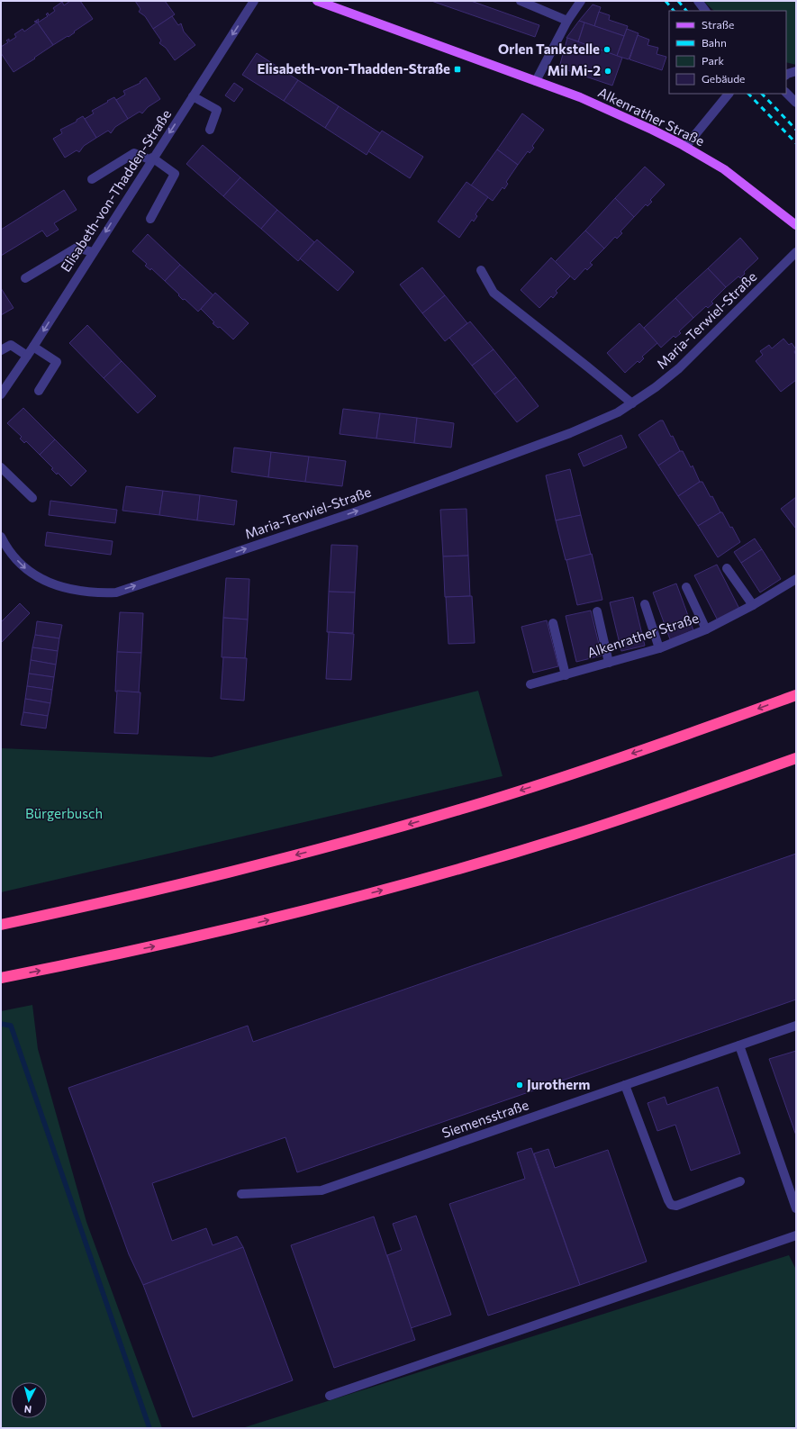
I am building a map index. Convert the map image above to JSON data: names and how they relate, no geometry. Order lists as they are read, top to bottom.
{
  "streets": {
    "main road": ["Alkenrather Straße"],
    "street": ["Elisabeth-von-Thadden-Straße", "Maria-Terwiel-Straße", "Siemensstraße"]
  },
  "one_way": ["Elisabeth-von-Thadden-Straße", "Maria-Terwiel-Straße"],
  "parks": ["Bürgerbusch"],
  "places": {
    "other": ["Orlen Tankstelle", "Mil Mi-2", "Jurotherm"],
    "transit": ["Elisabeth-von-Thadden-Straße"]
  },
  "legend": [
    "Straße",
    "Bahn",
    "Park",
    "Gebäude"
  ],
  "north": "bottom"
}
